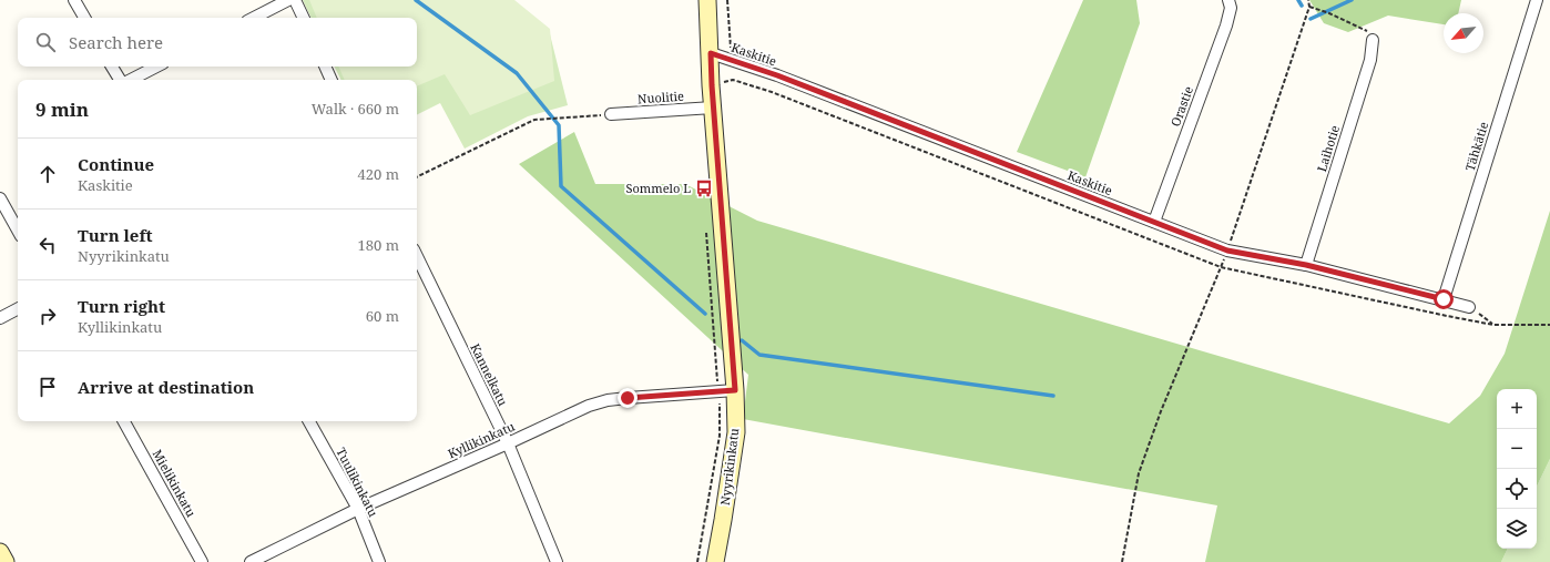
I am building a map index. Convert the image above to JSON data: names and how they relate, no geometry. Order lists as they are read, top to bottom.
{
  "streets": {
    "street": [
      "Kaskitie",
      "Nuolitie",
      "Orastie",
      "Tähkätie",
      "Laihotie",
      "Kannelkatu",
      "Kyllikinkatu",
      "Nyyrikinkatu",
      "Tuulikinkatu",
      "Mielikinkatu"
    ]
  },
  "crossings": [
    ["Kaskitie", "Orastie"],
    ["Kaskitie", "Tähkätie"],
    ["Kaskitie", "Laihotie"],
    ["Kaskitie", "Nyyrikinkatu"],
    ["Nuolitie", "Nyyrikinkatu"],
    ["Kannelkatu", "Kyllikinkatu"],
    ["Kyllikinkatu", "Nyyrikinkatu"],
    ["Kyllikinkatu", "Tuulikinkatu"]
  ],
  "places": {
    "bus stop": ["Sommelo L"]
  },
  "north": "bottom left",
  "page": {
    "search": "Search here",
    "heading": ["9 min", "Walk · 660 m"],
    "list": [
      ["Continue", "Kaskitie", "420 m"],
      ["Turn left", "Nyyrikinkatu", "180 m"],
      ["Turn right", "Kyllikinkatu", "60 m"],
      "Arrive at destination"
    ],
    "map_buttons": ["+", "−"]
  }
}
